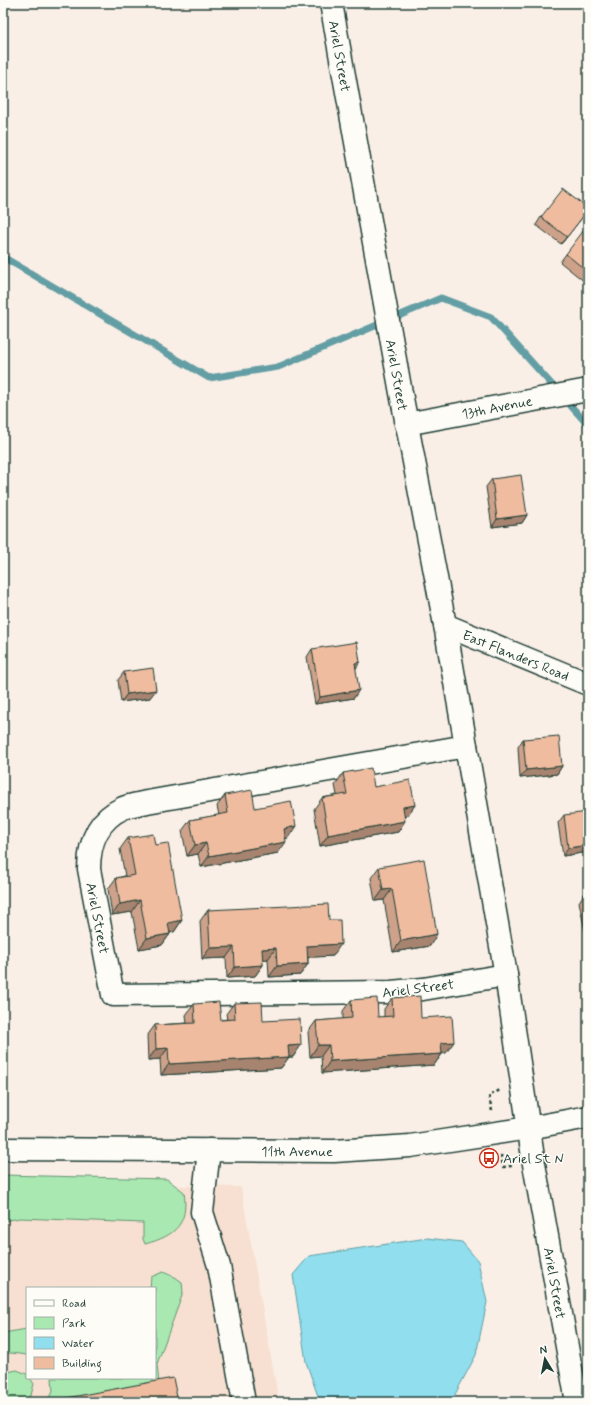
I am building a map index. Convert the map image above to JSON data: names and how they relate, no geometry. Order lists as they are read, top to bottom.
{
  "streets": {
    "street": [
      "Ariel Street",
      "13th Avenue",
      "East Flanders Road",
      "11th Avenue"
    ]
  },
  "crossings": [
    ["Ariel Street", "13th Avenue"],
    ["Ariel Street", "East Flanders Road"],
    ["Ariel Street", "11th Avenue"]
  ],
  "places": {
    "bus stop": ["Ariel St N"]
  },
  "legend": [
    "Road",
    "Park",
    "Water",
    "Building"
  ],
  "north": "top"
}
